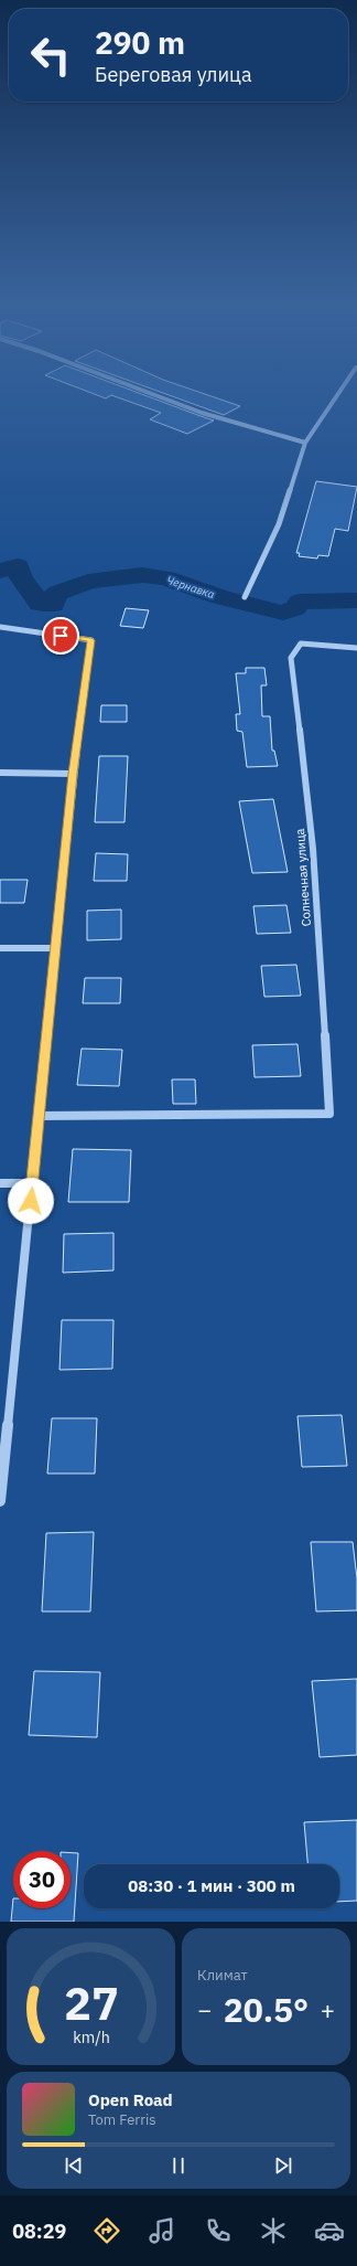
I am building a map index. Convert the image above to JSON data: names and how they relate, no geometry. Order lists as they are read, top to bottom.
{
  "streets": {
    "street": ["Солнечная улица"]
  },
  "water": ["Чернавка"],
  "page": {
    "turn": ["290 m", "Береговая улица"],
    "limit": "30",
    "trip": "08:30 · 1 мин · 300 m",
    "tile": "Климат",
    "heat": ["−", "20.5°", "+"],
    "song": ["Open Road", "Tom Ferris"],
    "tabs": "08:29",
    "gauge": ["27", "km/h"]
  }
}
